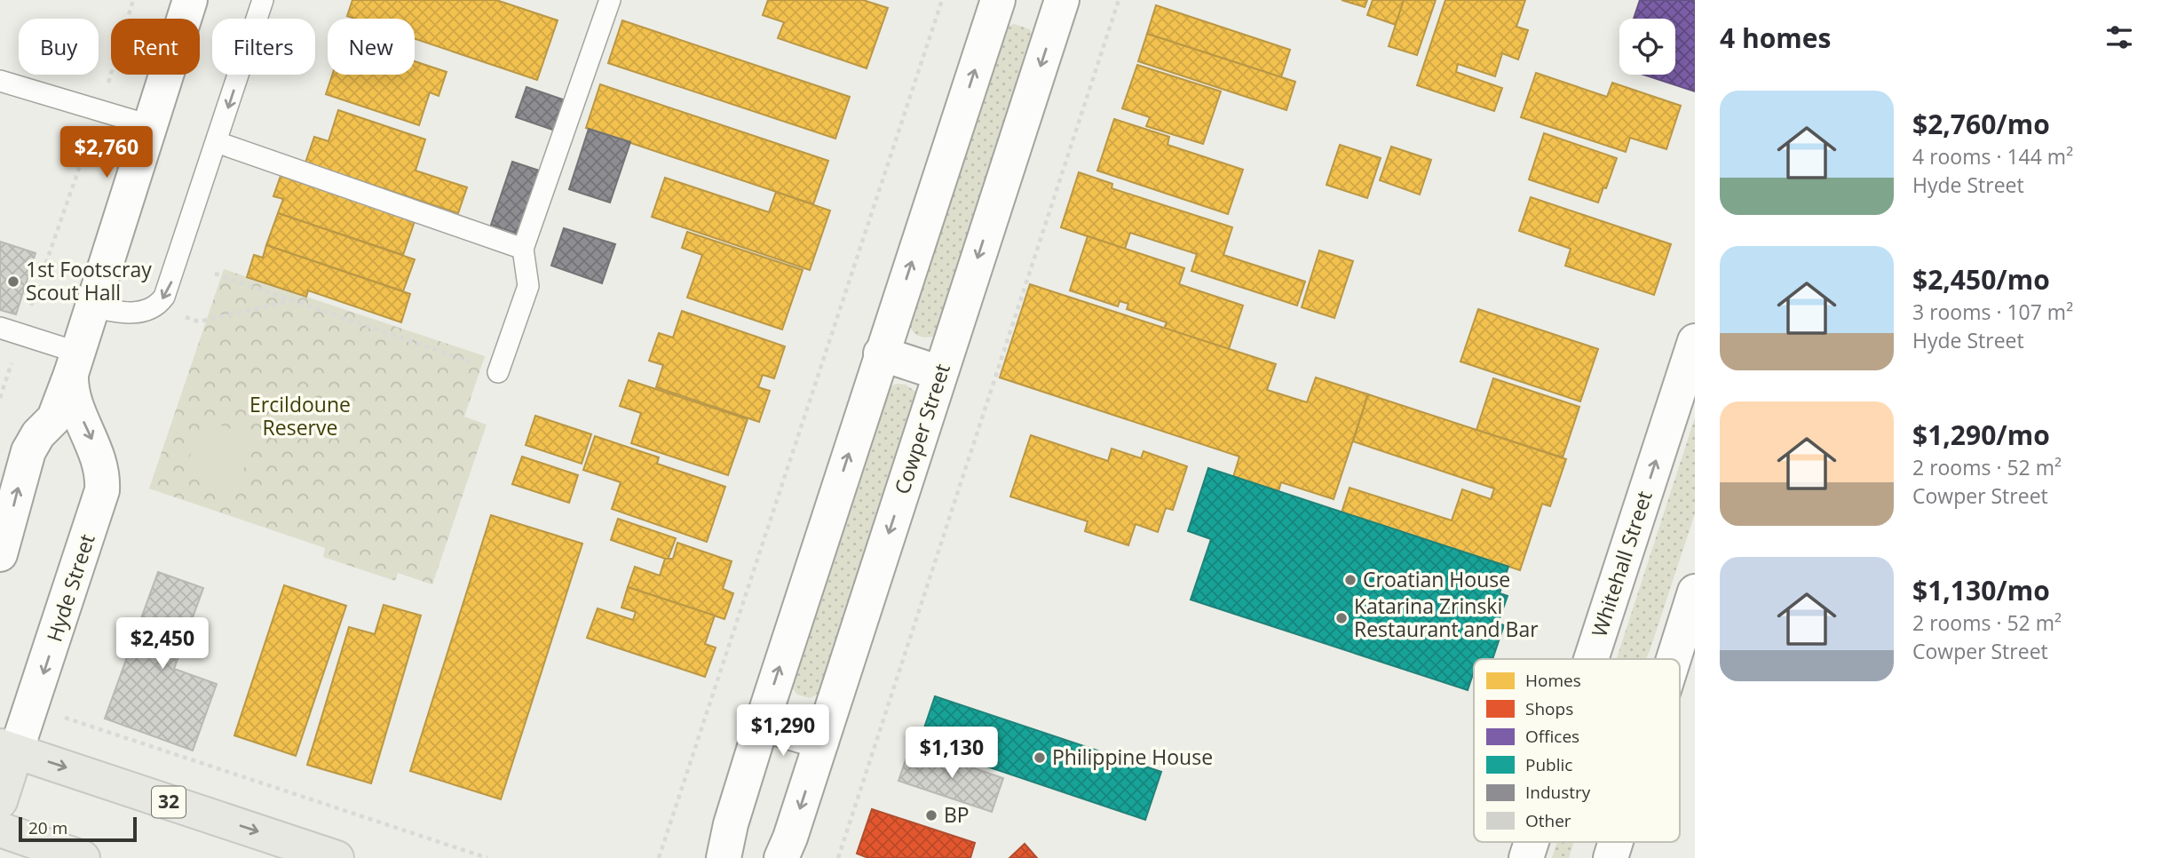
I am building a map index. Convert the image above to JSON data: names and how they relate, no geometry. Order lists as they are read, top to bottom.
{
  "streets": {
    "main road": ["Hyde Street", "32"],
    "street": ["Cowper Street", "Whitehall Street"]
  },
  "crossings": [
    ["Hyde Street", "32"]
  ],
  "one_way": ["Whitehall Street"],
  "parks": ["Ercildoune Reserve"],
  "places": [
    "1st Footscray Scout Hall",
    "Croatian House",
    "Katarina Zrinski Restaurant and Bar",
    "Philippine House",
    "BP"
  ],
  "legend": [
    "Homes",
    "Shops",
    "Offices",
    "Public",
    "Industry",
    "Other"
  ],
  "scale_bar": "20 m",
  "page": {
    "heading": "4 homes",
    "chip": [
      "Buy",
      "Rent",
      "Filters",
      "New"
    ],
    "list": [
      {
        "name": "$2,760/mo",
        "note": "4 rooms · 144 m² · Hyde Street"
      },
      {
        "name": "$2,450/mo",
        "note": "3 rooms · 107 m² · Hyde Street"
      },
      {
        "name": "$1,290/mo",
        "note": "2 rooms · 52 m² · Cowper Street"
      },
      {
        "name": "$1,130/mo",
        "note": "2 rooms · 52 m² · Cowper Street"
      }
    ],
    "price": [
      "$2,760",
      "$2,450",
      "$1,290",
      "$1,130"
    ],
    "scale": "20 m"
  }
}
